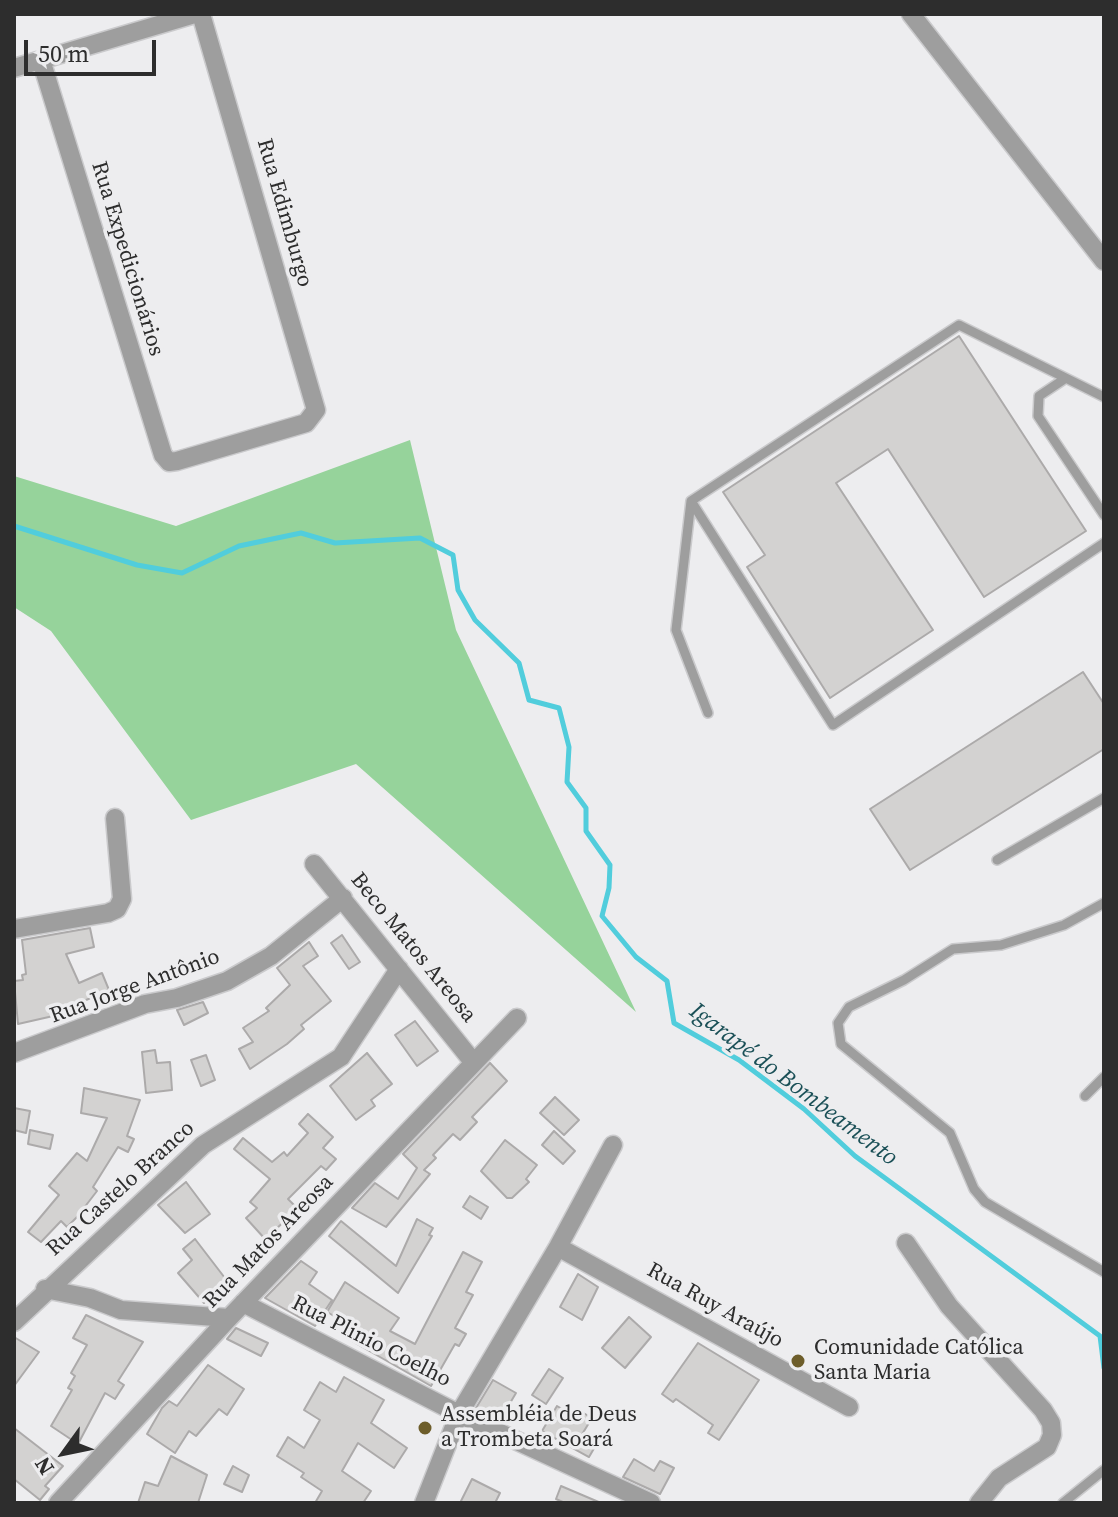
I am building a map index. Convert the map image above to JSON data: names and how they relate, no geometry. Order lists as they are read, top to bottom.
{
  "streets": {
    "street": [
      "Rua Edimburgo",
      "Rua Expedicionários",
      "Beco Matos Areosa",
      "Rua Jorge Antônio",
      "Rua Castelo Branco",
      "Rua Matos Areosa",
      "Rua Ruy Araújo",
      "Rua Plinio Coelho"
    ]
  },
  "crossings": [
    ["Rua Edimburgo", "Rua Expedicionários"],
    ["Beco Matos Areosa", "Rua Jorge Antônio"],
    ["Beco Matos Areosa", "Rua Castelo Branco"],
    ["Beco Matos Areosa", "Rua Matos Areosa"],
    ["Rua Matos Areosa", "Rua Plinio Coelho"]
  ],
  "water": ["Igarapé do Bombeamento"],
  "places": ["Comunidade Católica Santa Maria", "Assembléia de Deus a Trombeta Soará"],
  "scale_bar": "50 m",
  "north": "bottom left"
}
